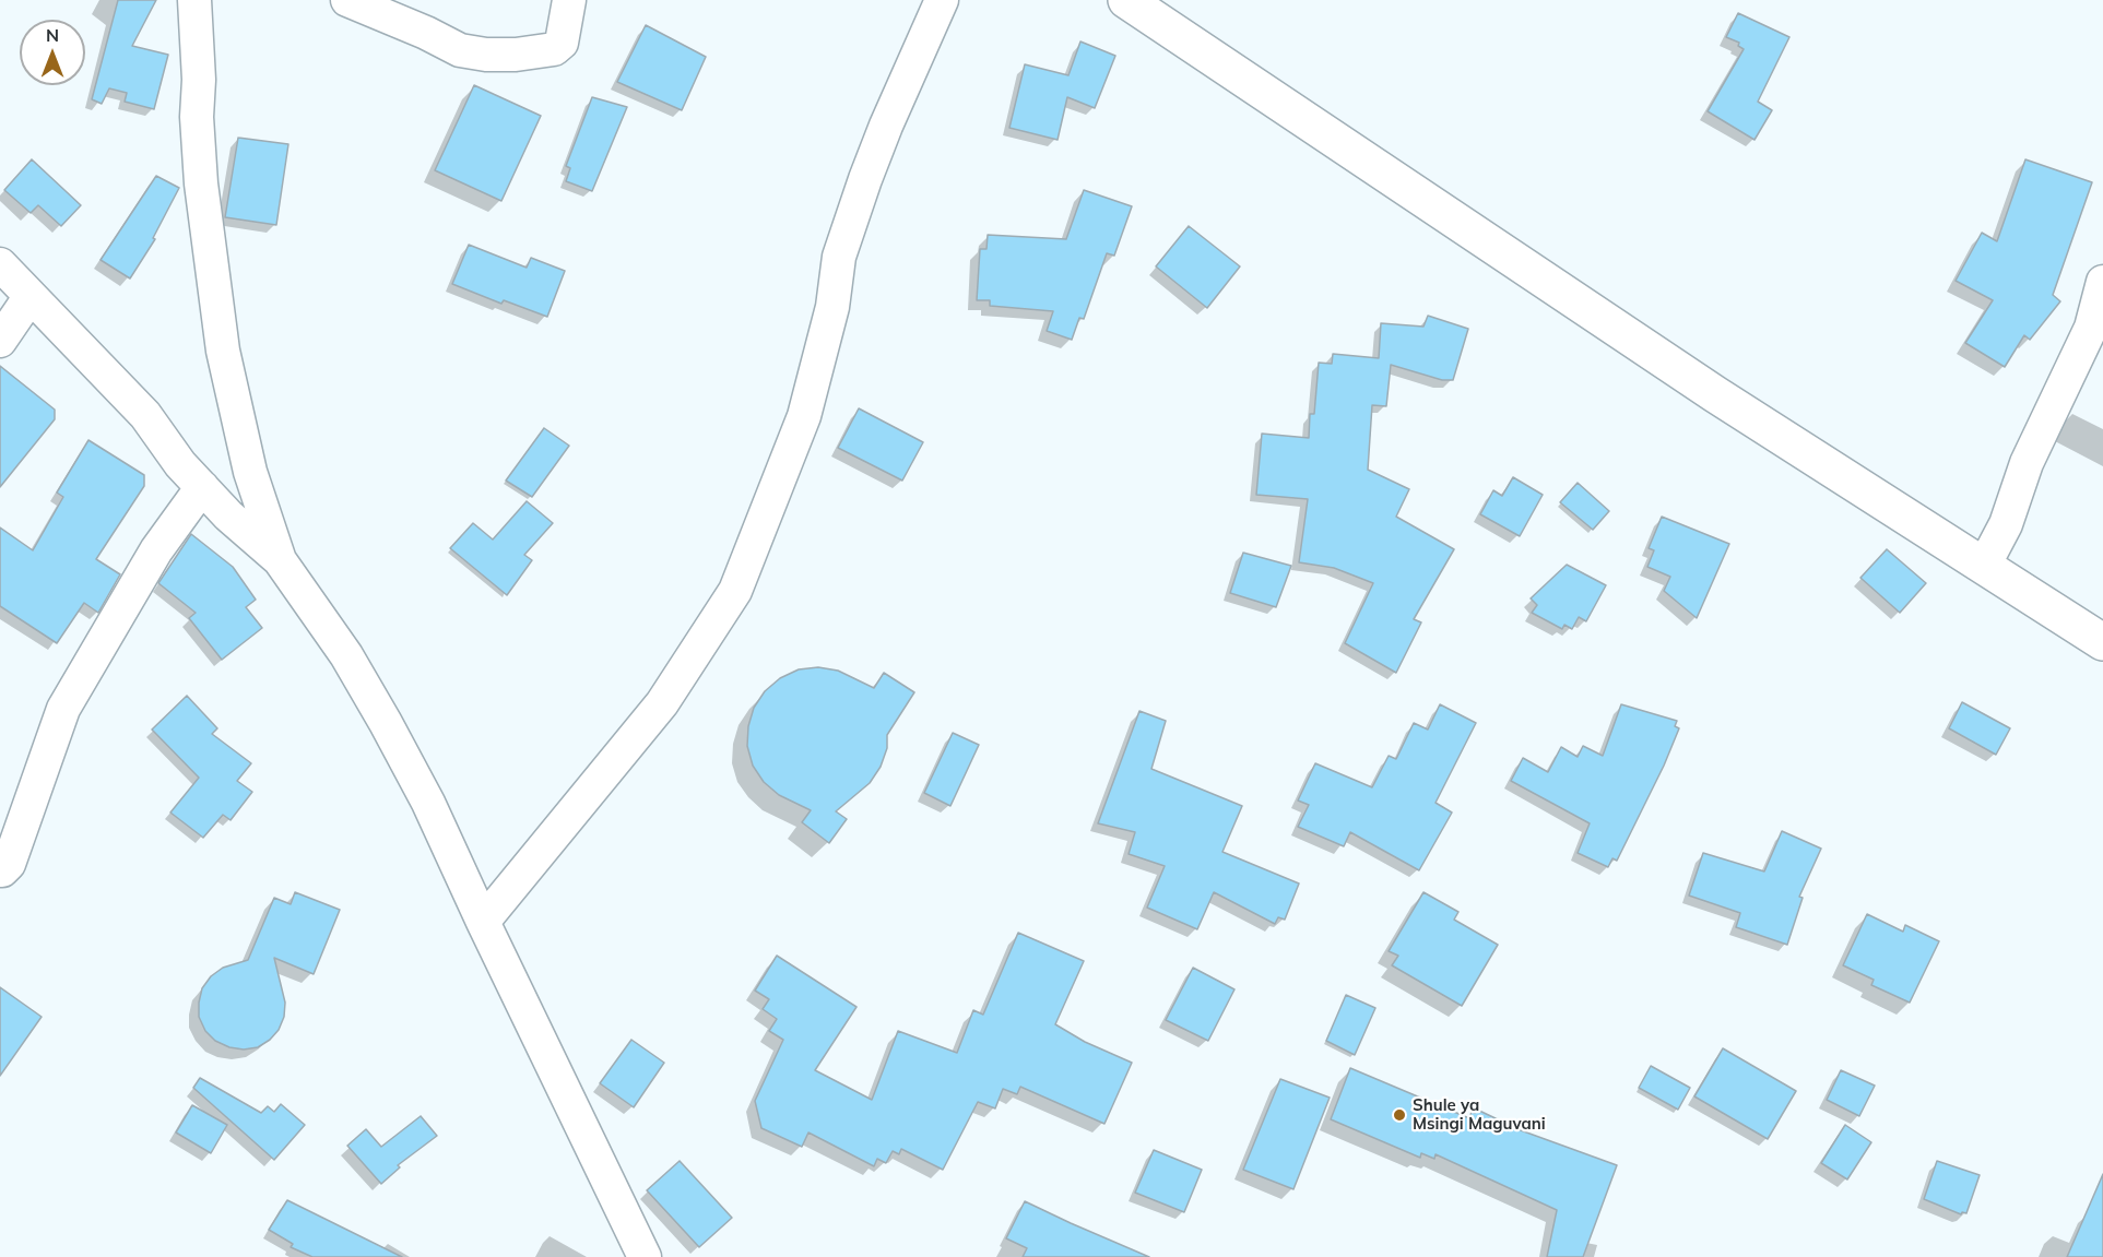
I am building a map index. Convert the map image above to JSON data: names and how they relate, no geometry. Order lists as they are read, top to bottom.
{
  "places": ["Shule ya Msingi Maguvani"],
  "north": "top"
}
